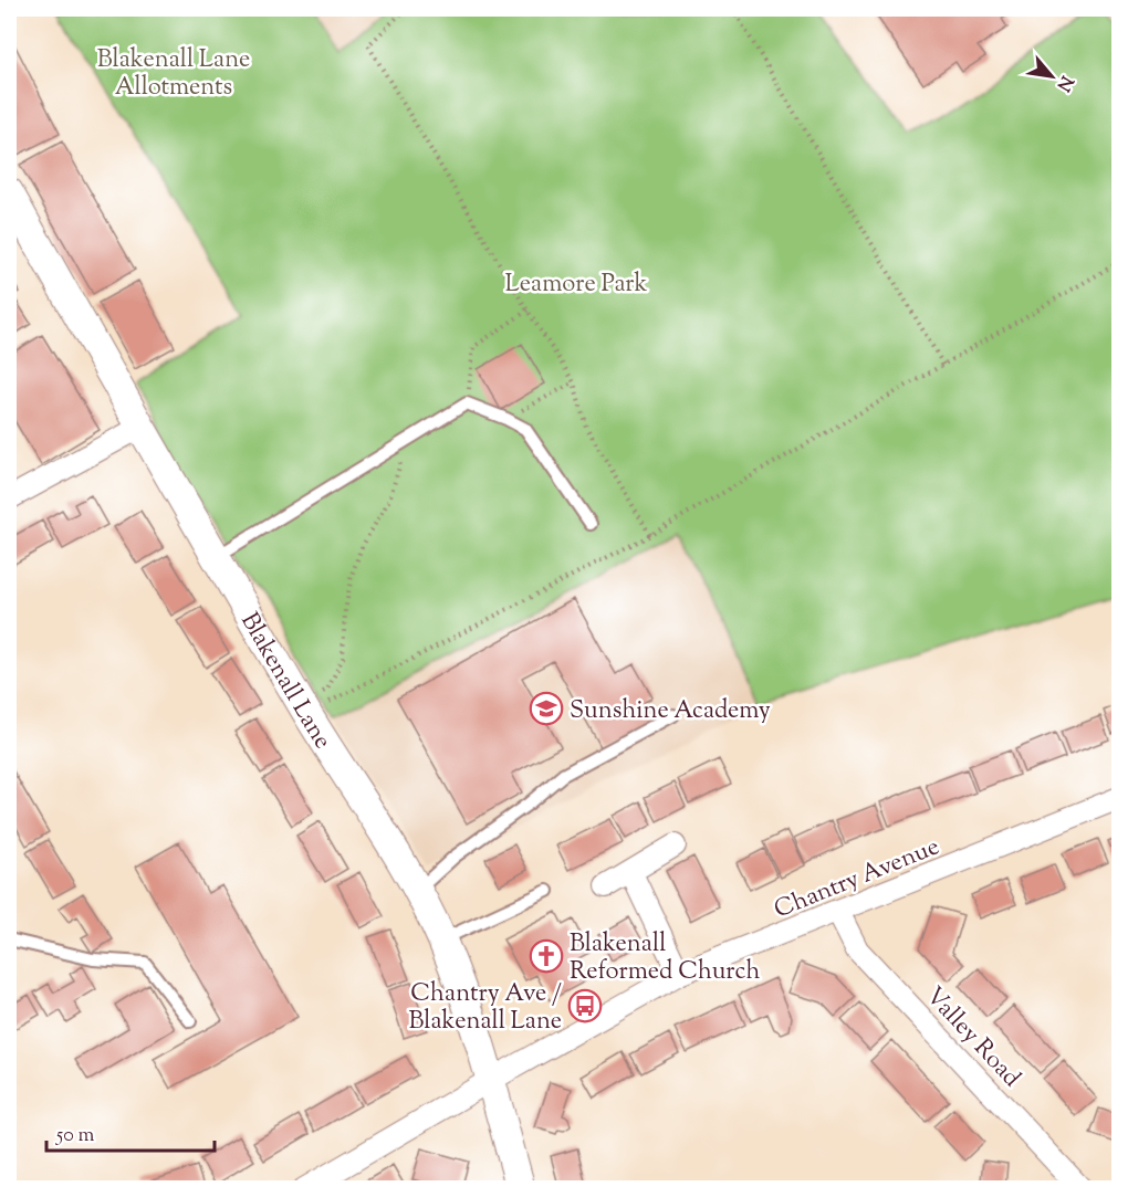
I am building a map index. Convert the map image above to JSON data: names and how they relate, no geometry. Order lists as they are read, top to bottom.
{
  "streets": {
    "street": ["Blakenall Lane", "Chantry Avenue", "Valley Road"]
  },
  "crossings": [
    ["Blakenall Lane", "Chantry Avenue"],
    ["Chantry Avenue", "Valley Road"]
  ],
  "parks": ["Blakenall Lane Allotments", "Leamore Park"],
  "places": {
    "school or university": ["Sunshine Academy"],
    "church": ["Blakenall Reformed Church"],
    "bus stop": ["Chantry Ave / Blakenall Lane"]
  },
  "scale_bar": "50 m",
  "north": "bottom right"
}
